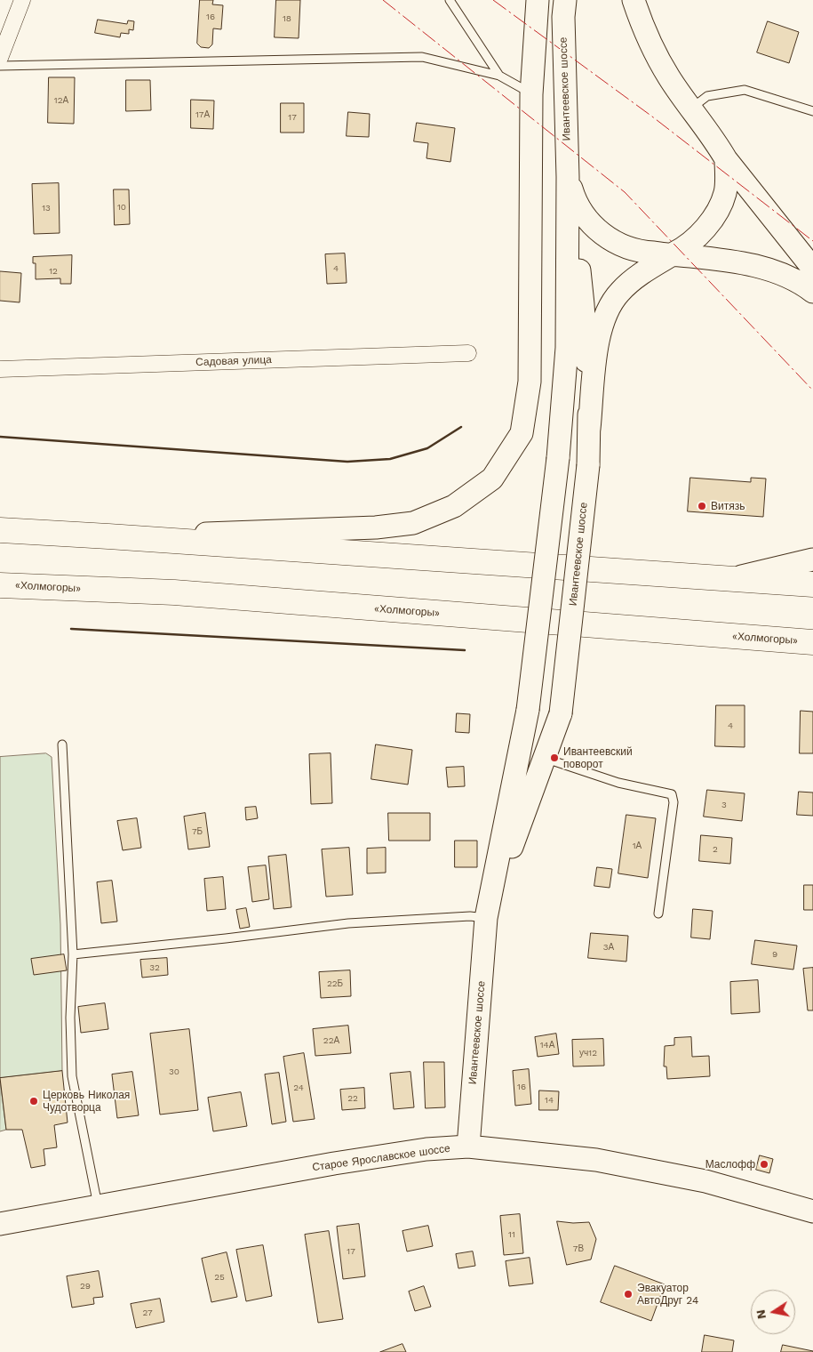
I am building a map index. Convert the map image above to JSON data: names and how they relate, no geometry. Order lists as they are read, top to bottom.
{
  "streets": {
    "highway": ["«Холмогоры»"],
    "main road": ["Ивантеевское шоссе", "Старое Ярославское шоссе"],
    "street": ["Садовая улица"]
  },
  "crossings": [
    ["Ивантеевское шоссе", "Старое Ярославское шоссе"]
  ],
  "places": [
    "Витязь",
    "Ивантеевский поворот",
    "Церковь Николая Чудотворца",
    "Маслофф",
    "Эвакуатор АвтоДруг 24"
  ],
  "house_numbers": [
    "16",
    "18",
    "12А",
    "17А",
    "17",
    "10",
    "13",
    "4",
    "12",
    "4",
    "3",
    "7Б",
    "1А",
    "2",
    "3А",
    "9",
    "32",
    "22Б",
    "22А",
    "14А",
    "уч12",
    "30",
    "16",
    "24",
    "22",
    "14",
    "11",
    "7В",
    "17",
    "25",
    "29",
    "27"
  ],
  "north": "left"
}
